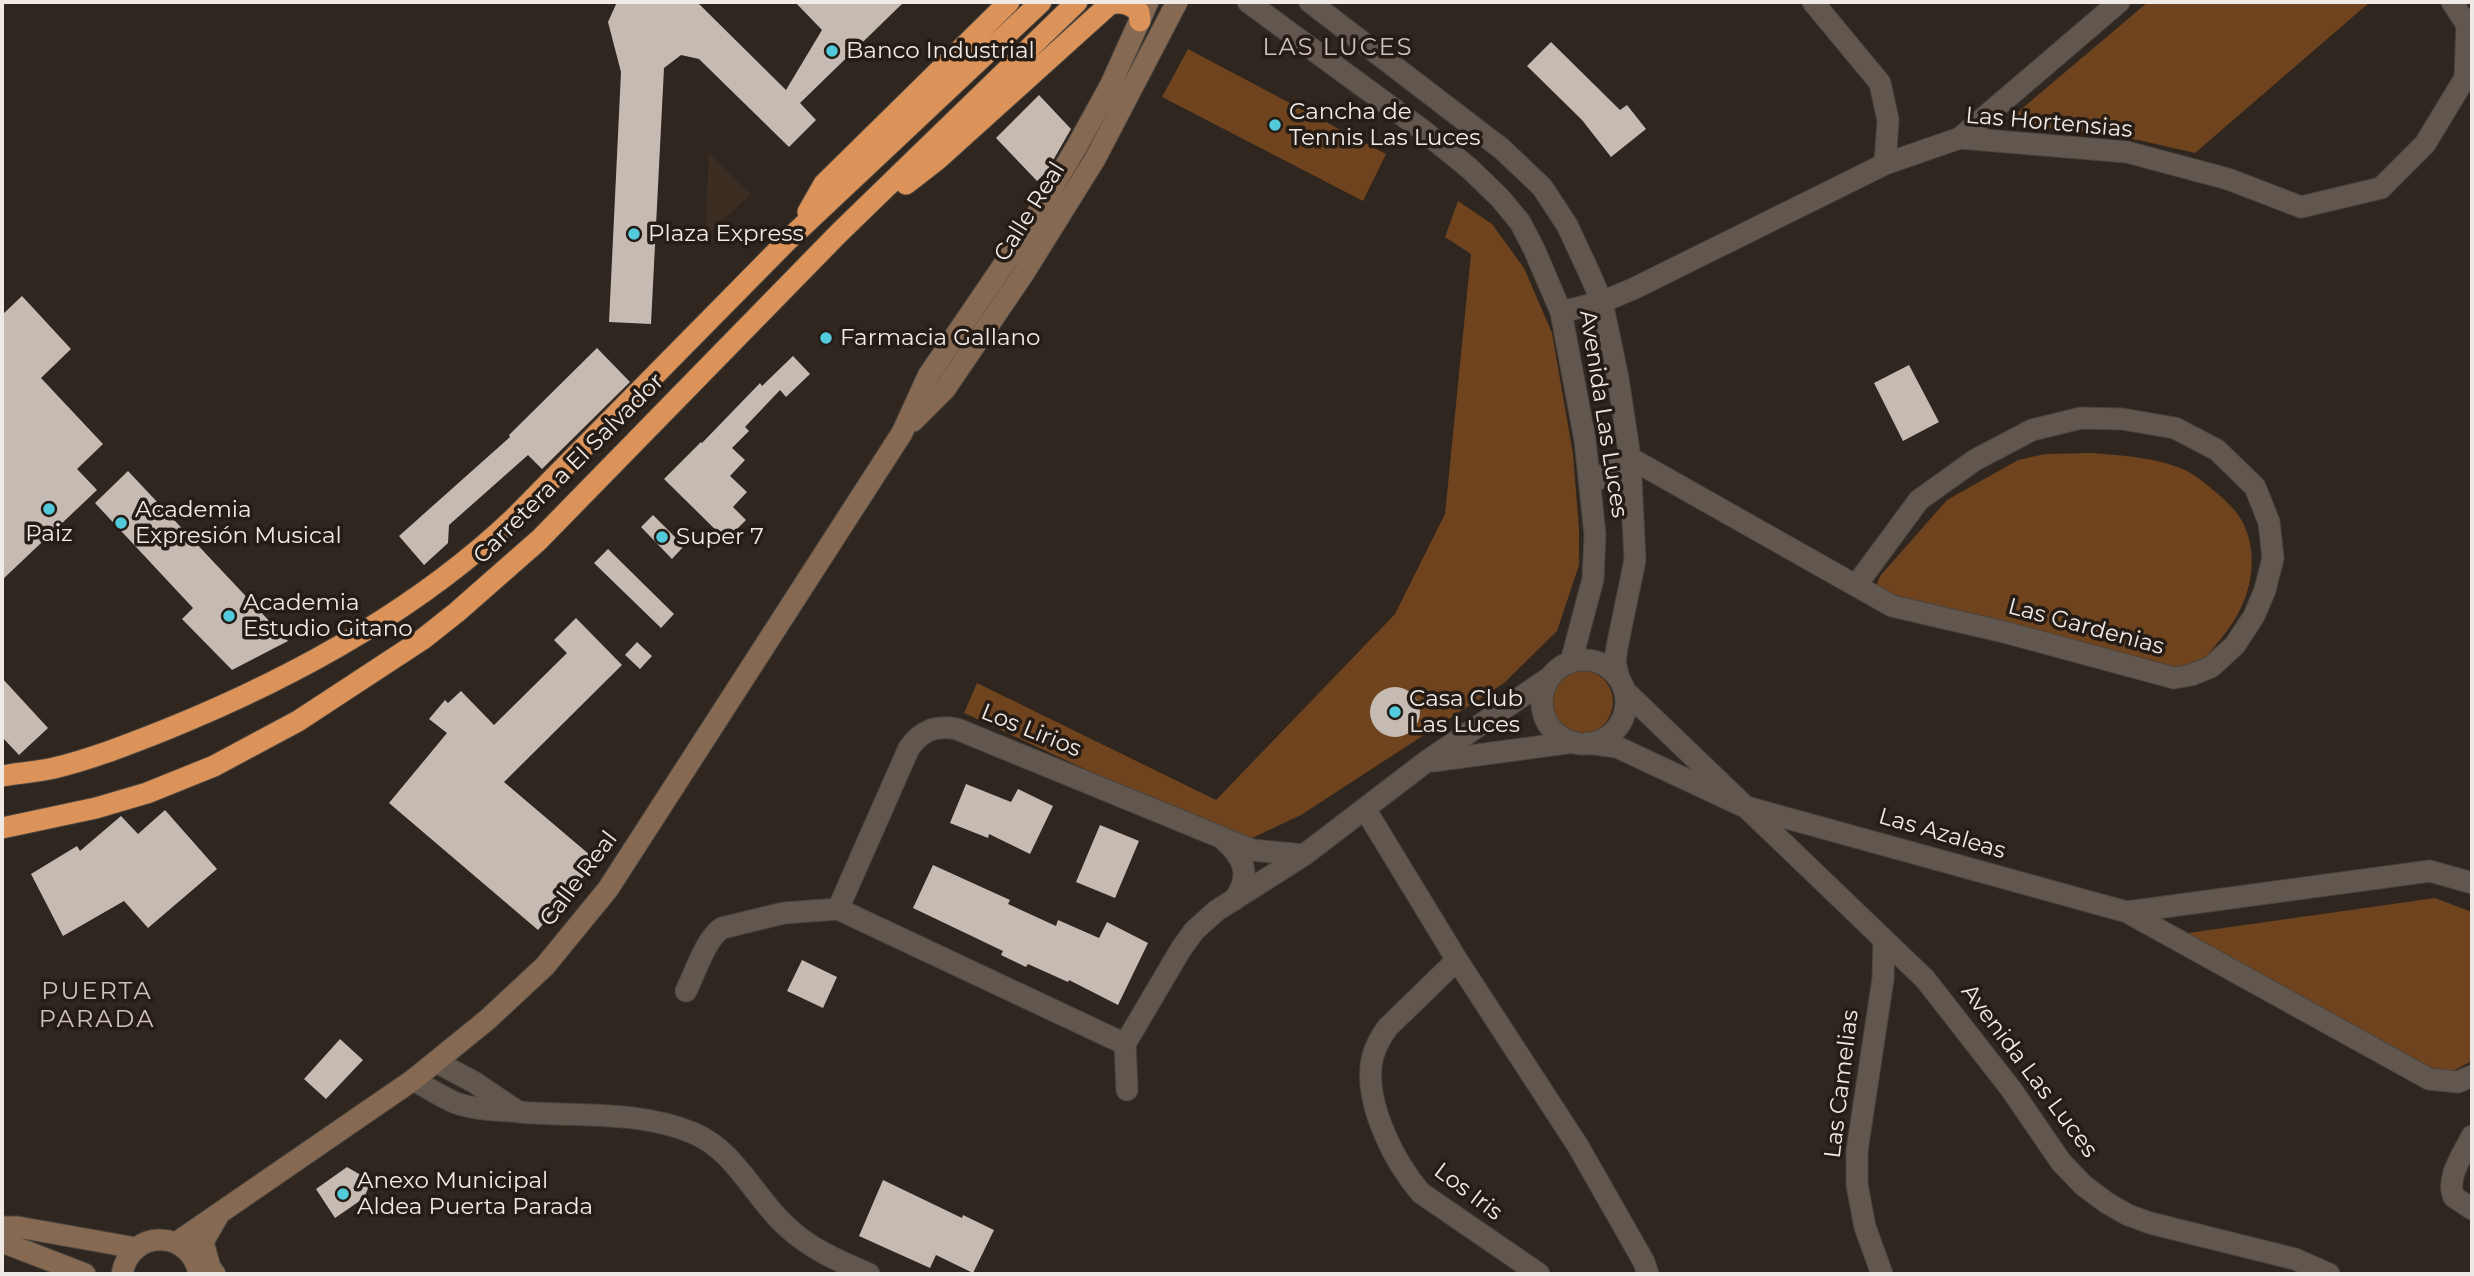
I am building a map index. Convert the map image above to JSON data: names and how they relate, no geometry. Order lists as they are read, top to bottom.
{
  "streets": {
    "highway": ["Carretera a El Salvador"],
    "main road": ["Calle Real"],
    "street": [
      "Las Hortensias",
      "Avenida Las Luces",
      "Las Gardenias",
      "Los Lirios",
      "Las Azaleas",
      "Las Camelias",
      "Los Iris"
    ]
  },
  "crossings": [
    ["Las Hortensias", "Avenida Las Luces"],
    ["Avenida Las Luces", "Las Gardenias"],
    ["Avenida Las Luces", "Las Azaleas"],
    ["Avenida Las Luces", "Las Camelias"]
  ],
  "districts": ["LAS LUCES", "PUERTA PARADA"],
  "places": [
    "Banco Industrial",
    "Cancha de Tennis Las Luces",
    "Plaza Express",
    "Farmacia Gallano",
    "Paiz",
    "Academia Expresión Musical",
    "Super 7",
    "Academia Estudio Gitano",
    "Casa Club Las Luces",
    "Anexo Municipal Aldea Puerta Parada"
  ]
}
